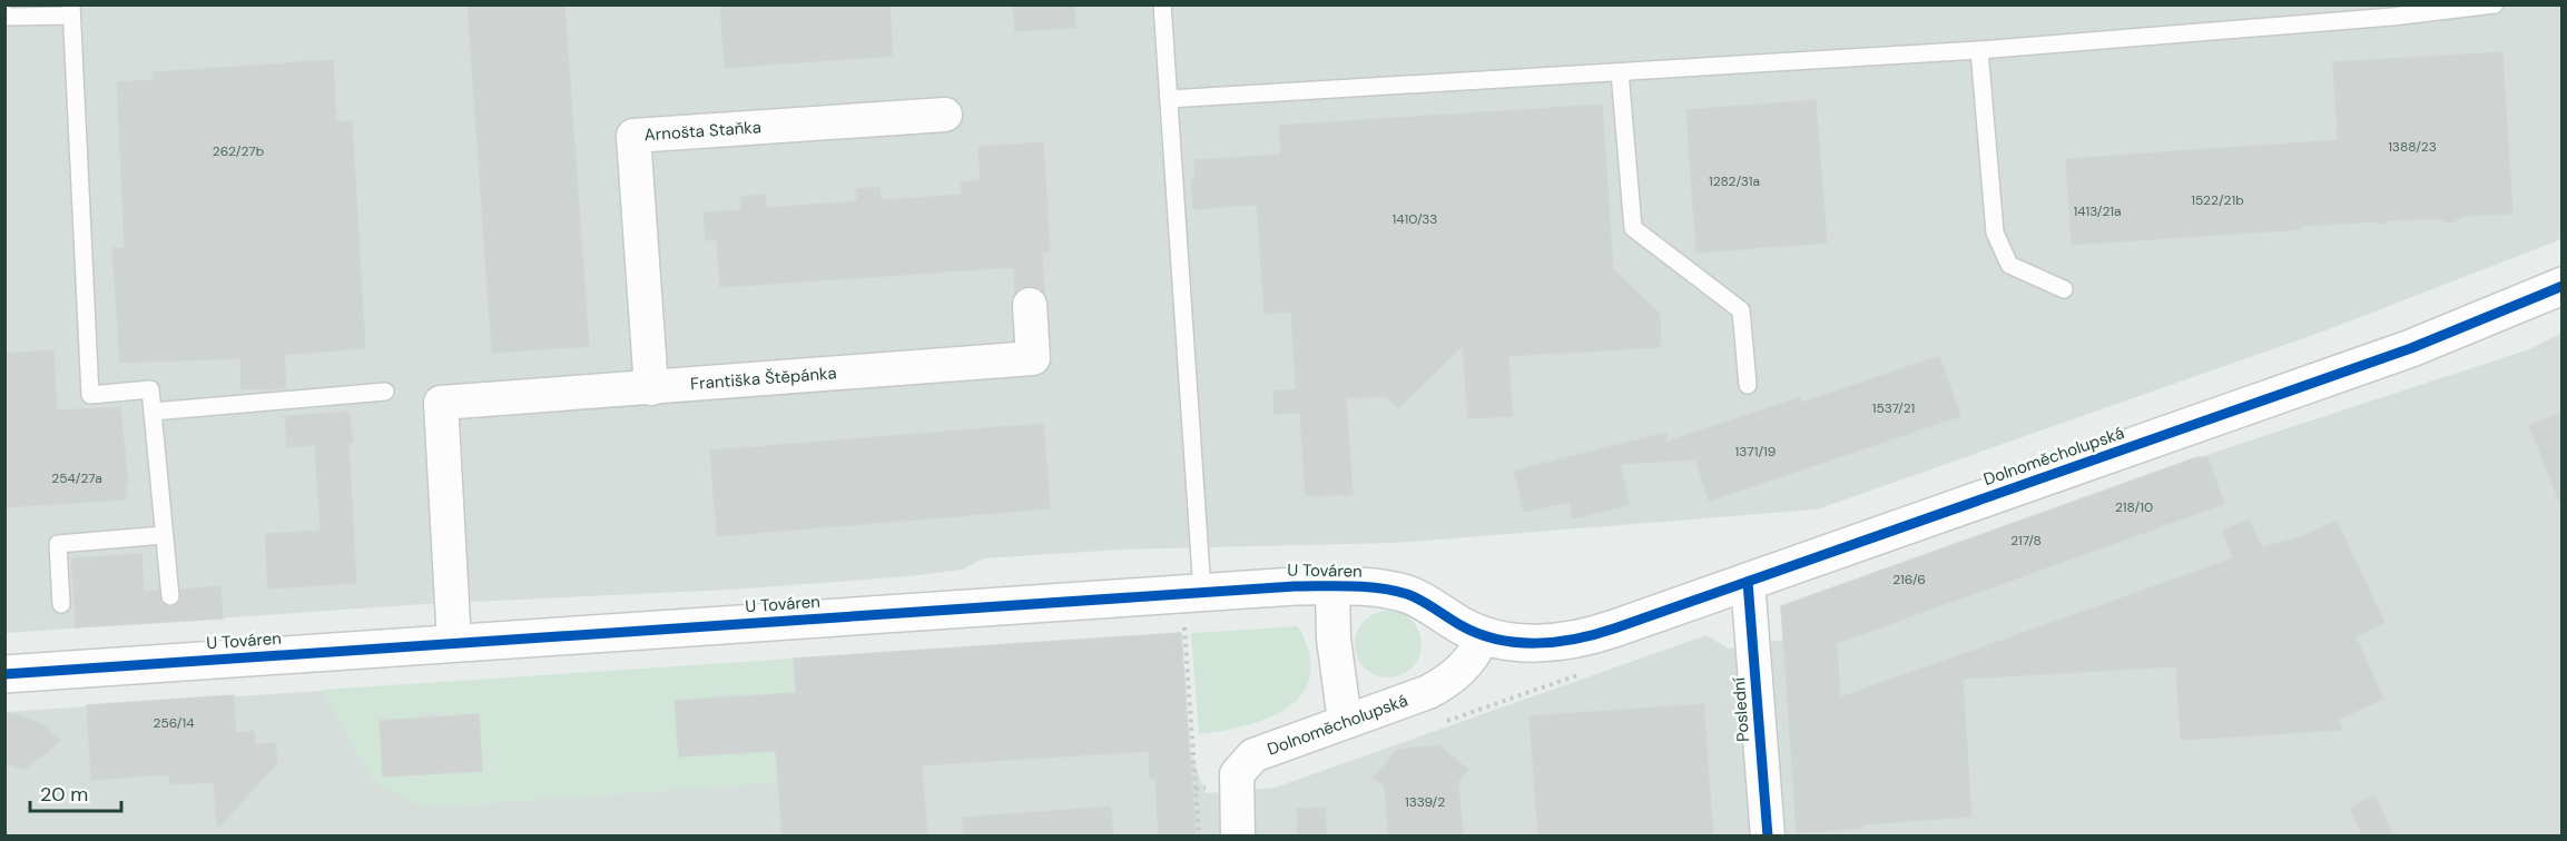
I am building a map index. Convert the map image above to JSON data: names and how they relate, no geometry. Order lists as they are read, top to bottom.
{
  "streets": {
    "street": [
      "Arnošta Staňka",
      "Františka Štěpánka",
      "Dolnoměcholupská",
      "U Továren",
      "Poslední"
    ]
  },
  "crossings": [
    ["Arnošta Staňka", "Františka Štěpánka"],
    ["Františka Štěpánka", "U Továren"],
    ["Dolnoměcholupská", "U Továren"],
    ["Dolnoměcholupská", "Poslední"]
  ],
  "house_numbers": [
    "1388/23",
    "262/27b",
    "1282/31a",
    "1522/21b",
    "1413/21a",
    "1410/33",
    "1537/21",
    "1371/19",
    "254/27a",
    "218/10",
    "217/8",
    "216/6",
    "256/14",
    "1339/2"
  ],
  "scale_bar": "20 m"
}
